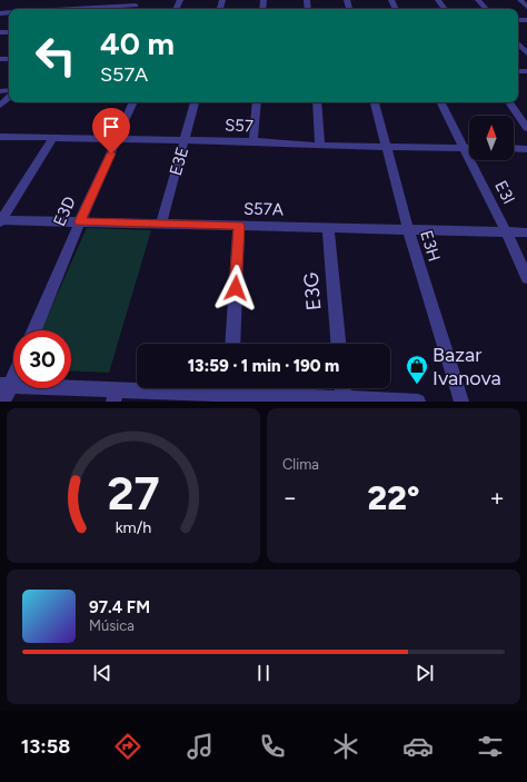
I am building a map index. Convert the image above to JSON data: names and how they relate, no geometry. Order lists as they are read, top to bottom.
{
  "streets": {
    "street": [
      "S57",
      "E3E",
      "E3I",
      "S57A",
      "E3D",
      "E3H",
      "E3G"
    ]
  },
  "crossings": [
    ["S57", "E3E"],
    ["S57", "E3I"],
    ["S57", "E3D"],
    ["S57", "E3H"],
    ["E3E", "S57A"],
    ["E3I", "S57A"],
    ["S57A", "E3D"],
    ["S57A", "E3H"],
    ["S57A", "E3G"]
  ],
  "places": {
    "shop": ["Bazar Ivanova"]
  },
  "north": "top",
  "page": {
    "turn": ["40 m", "S57A"],
    "limit": "30",
    "trip": "13:59 · 1 min · 190 m",
    "tile": "Clima",
    "heat": ["−", "22°", "+"],
    "song": ["97.4 FM", "Música"],
    "tabs": "13:58",
    "gauge": ["27", "km/h"]
  }
}
